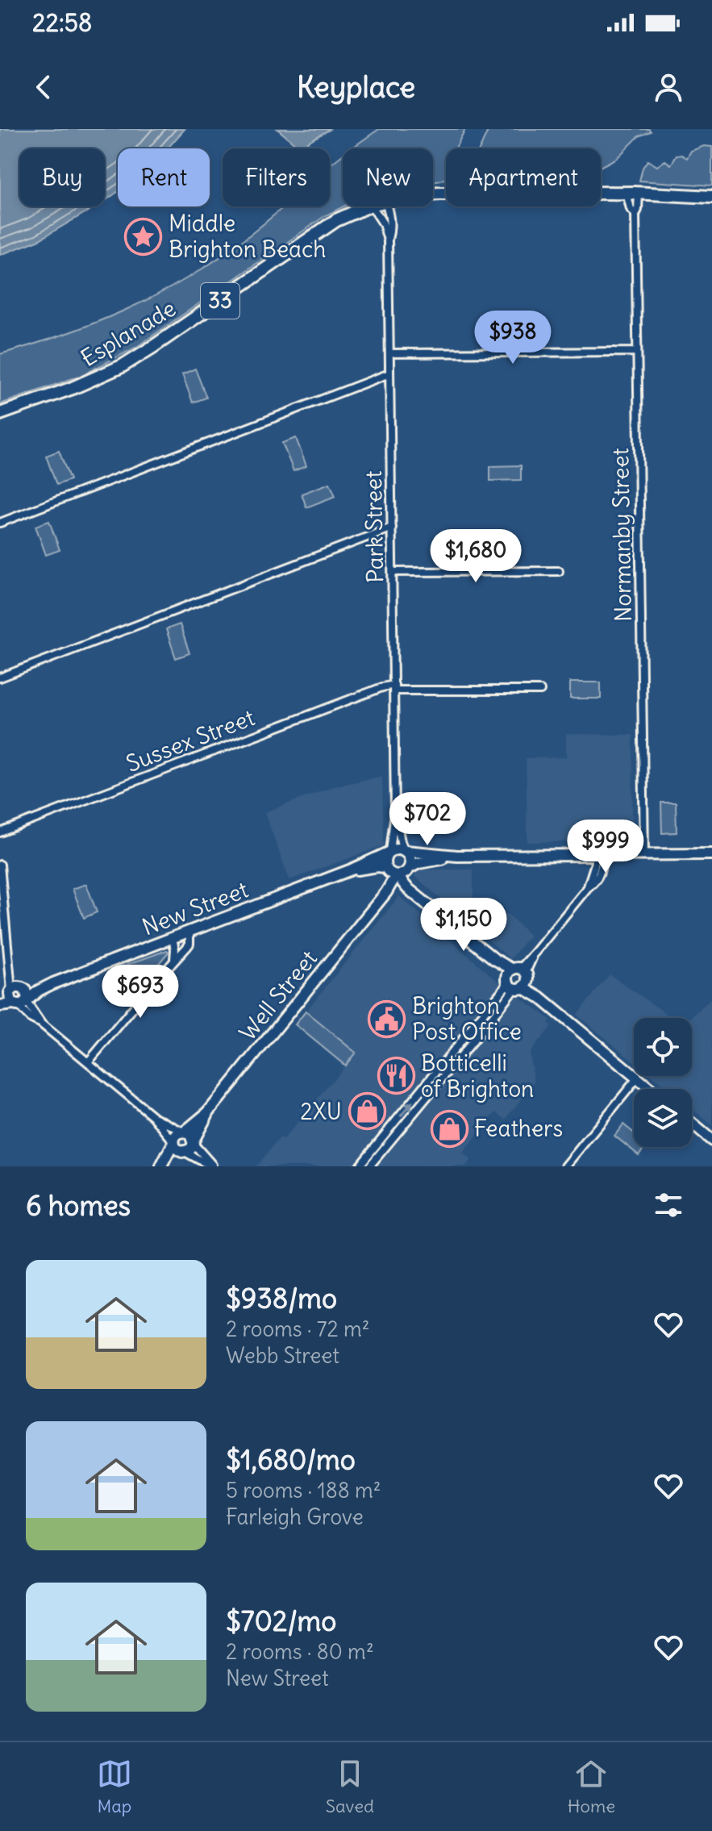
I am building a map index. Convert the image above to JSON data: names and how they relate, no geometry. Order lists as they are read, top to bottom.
{
  "streets": {
    "main road": ["33", "Esplanade"],
    "street": [
      "Park Street",
      "Normanby Street",
      "Sussex Street",
      "New Street",
      "Well Street"
    ]
  },
  "crossings": [
    ["Esplanade", "Normanby Street"],
    ["Park Street", "Sussex Street"],
    ["Park Street", "New Street"],
    ["Park Street", "Well Street"],
    ["New Street", "Well Street"]
  ],
  "places": {
    "place": ["Middle Brighton Beach"],
    "public building": ["Brighton Post Office"],
    "restaurant": ["Botticelli of Brighton"],
    "shop": ["2XU", "Feathers"]
  },
  "page": {
    "status": "22:58",
    "header": "Keyplace",
    "chip": [
      "Buy",
      "Rent",
      "Filters",
      "New",
      "Apartment"
    ],
    "price": [
      "$938",
      "$1,680",
      "$702",
      "$999",
      "$1,150",
      "$693"
    ],
    "heading": "6 homes",
    "list": [
      {
        "name": "$938/mo",
        "note": "2 rooms · 72 m² · Webb Street"
      },
      {
        "name": "$1,680/mo",
        "note": "5 rooms · 188 m² · Farleigh Grove"
      },
      {
        "name": "$702/mo",
        "note": "2 rooms · 80 m² · New Street"
      }
    ],
    "tabs": ["Map", "Saved", "Home"]
  }
}
